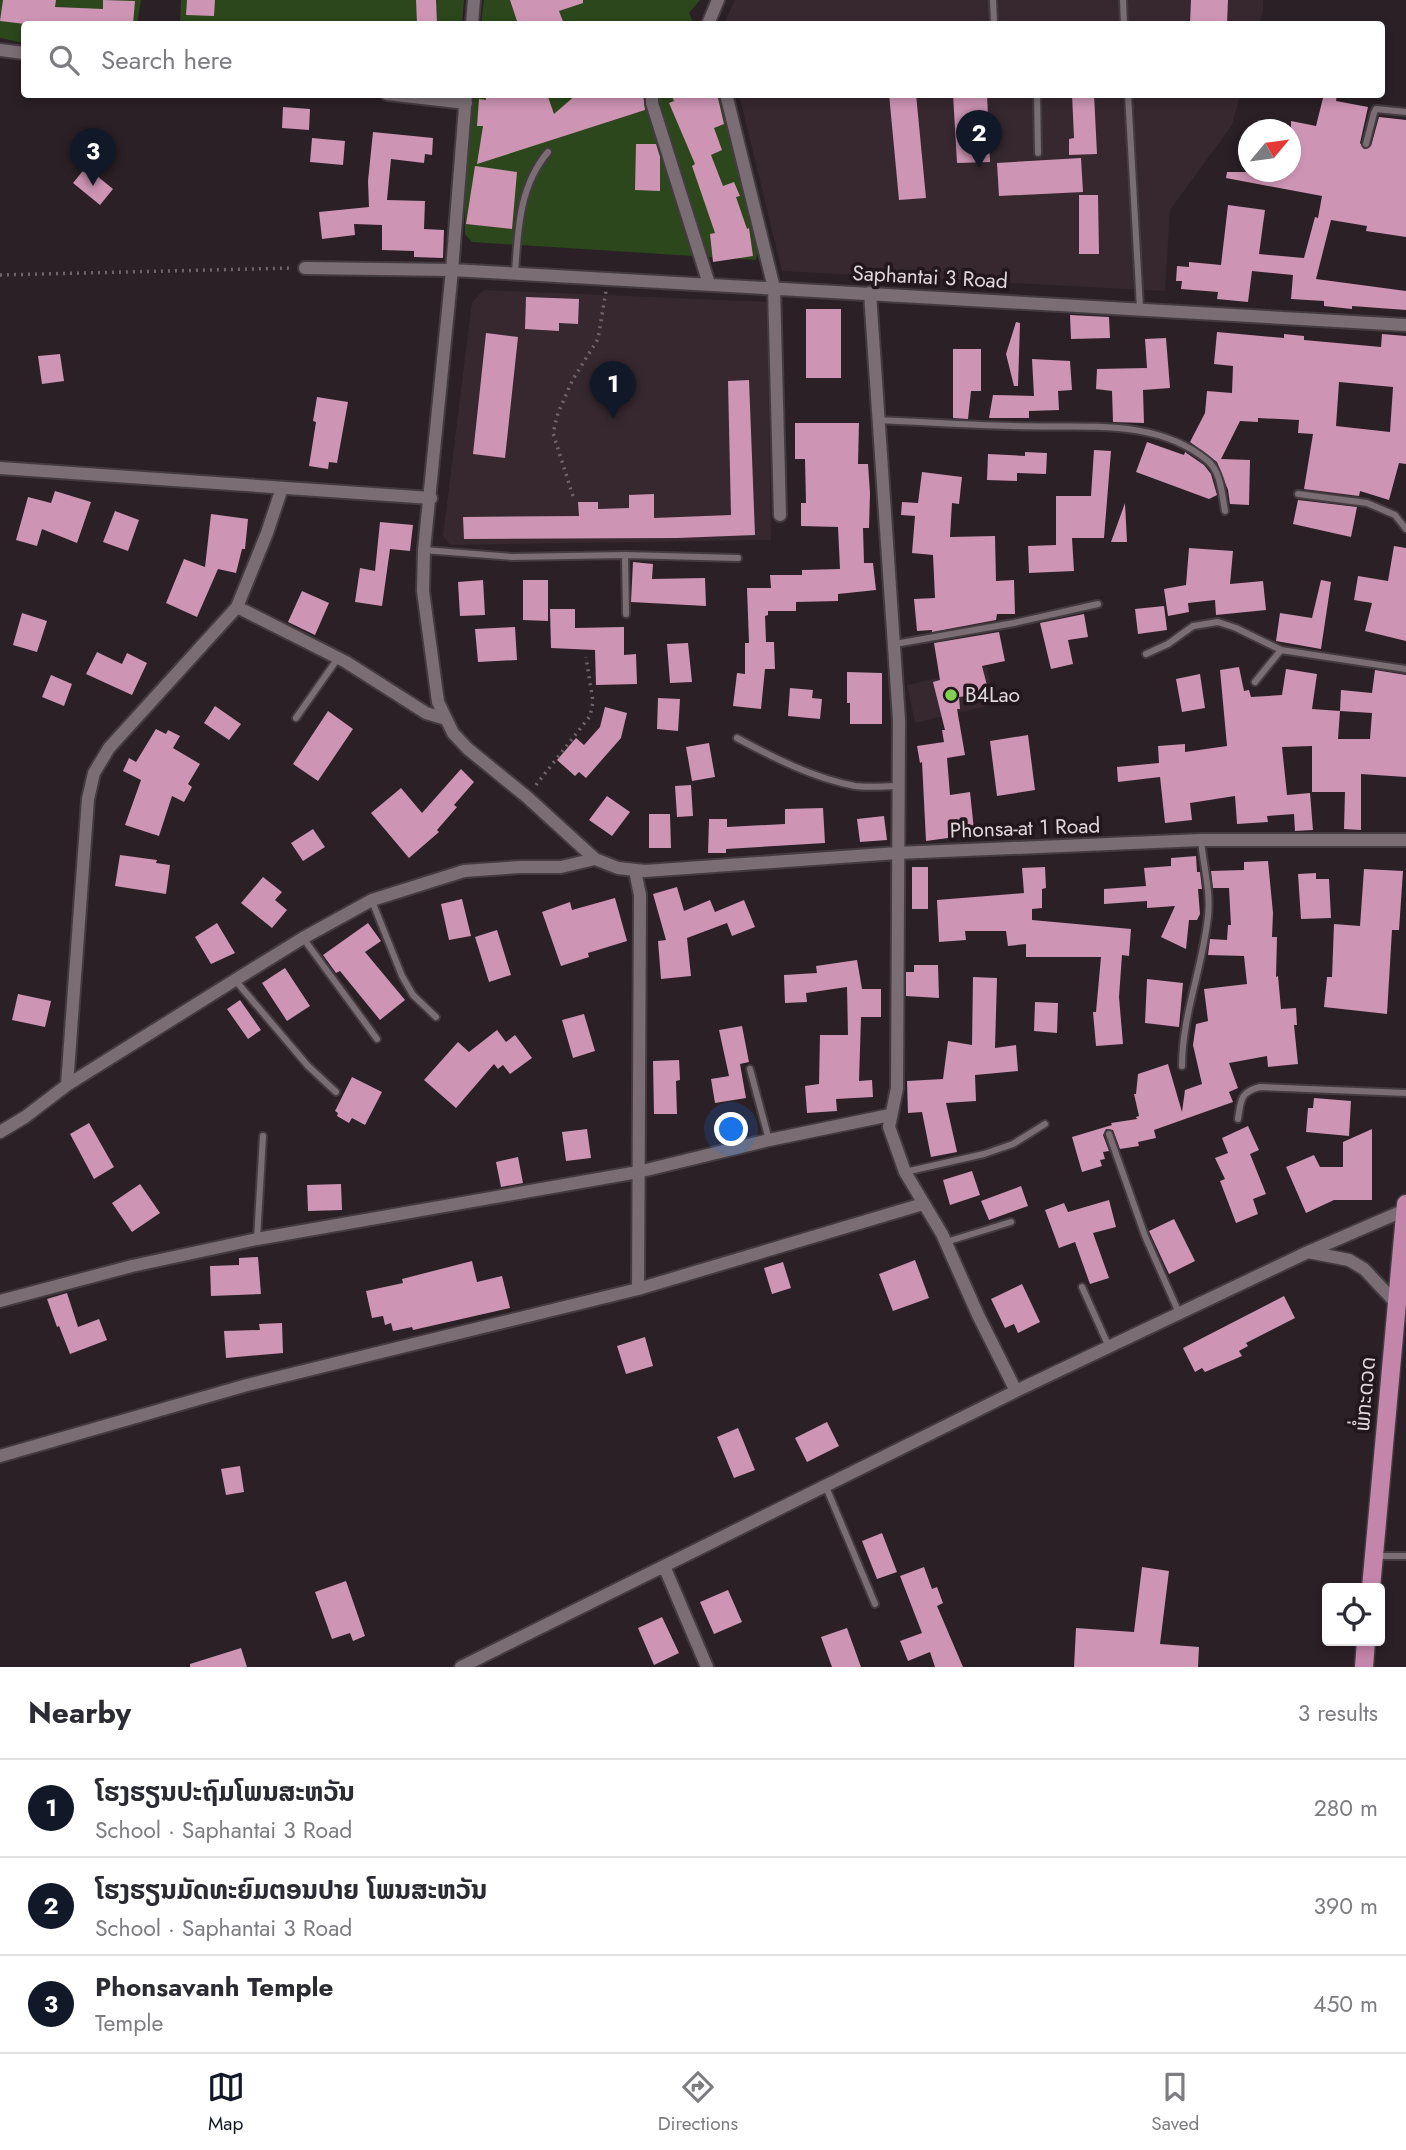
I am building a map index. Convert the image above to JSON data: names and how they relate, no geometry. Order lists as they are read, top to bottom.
{
  "streets": {
    "main road": ["ພໍ່ກະດວດ"],
    "street": ["Saphantai 3 Road", "Phonsa-at 1 Road"]
  },
  "places": ["B4Lao"],
  "north": "top right",
  "page": {
    "search": "Search here",
    "pins": ["2", "3", "1"],
    "heading": ["Nearby", "3 results"],
    "list": [
      {
        "mark": "1",
        "name": "ໂຮງຮຽນປະຖົມໂພນສະຫວັນ",
        "note": "School · Saphantai 3 Road",
        "value": "280 m"
      },
      {
        "mark": "2",
        "name": "ໂຮງຮຽນມັດທະຍົມຕອນປາຍ ໂພນສະຫວັນ",
        "note": "School · Saphantai 3 Road",
        "value": "390 m"
      },
      {
        "mark": "3",
        "name": "Phonsavanh Temple",
        "note": "Temple",
        "value": "450 m"
      }
    ],
    "nav": ["Map", "Directions", "Saved"]
  }
}
